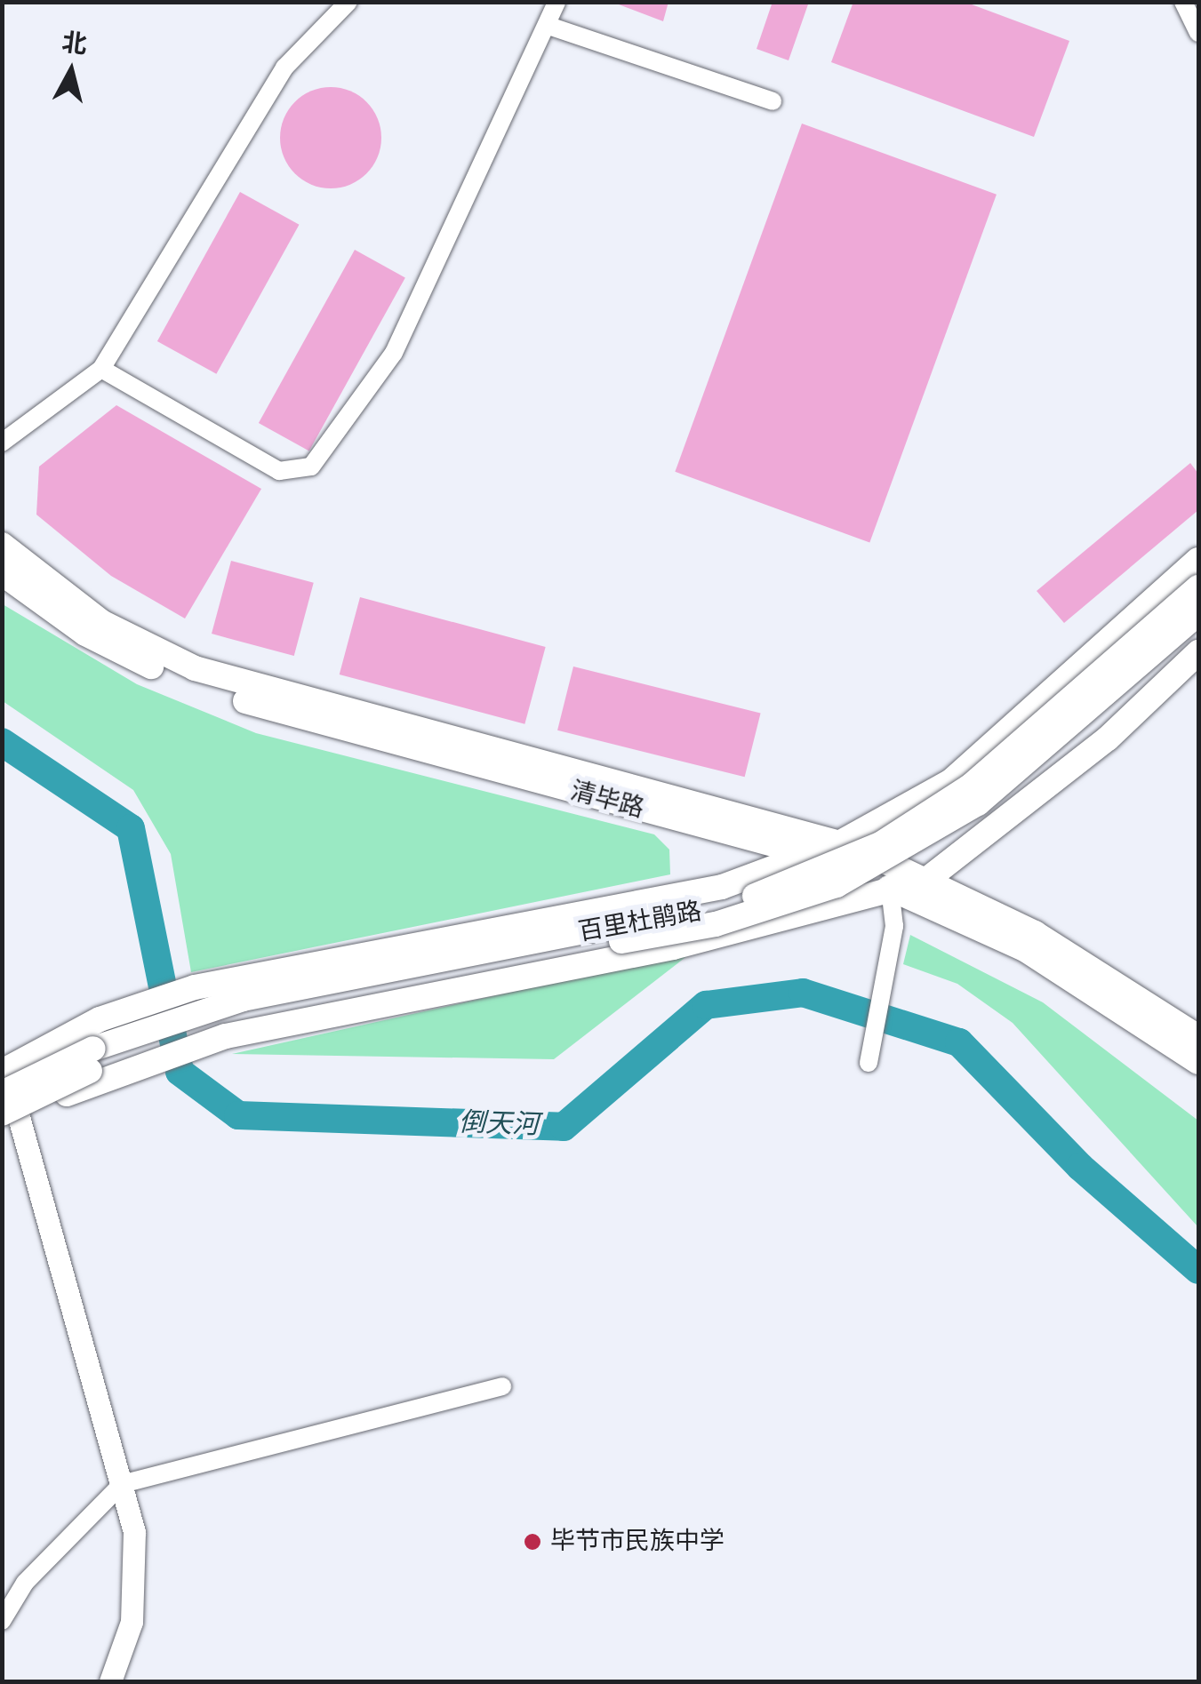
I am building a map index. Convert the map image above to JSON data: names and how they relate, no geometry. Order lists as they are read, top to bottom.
{
  "streets": {
    "main road": ["清毕路", "百里杜鹃路"]
  },
  "water": ["倒天河"],
  "places": ["毕节市民族中学"],
  "north": "top"
}
